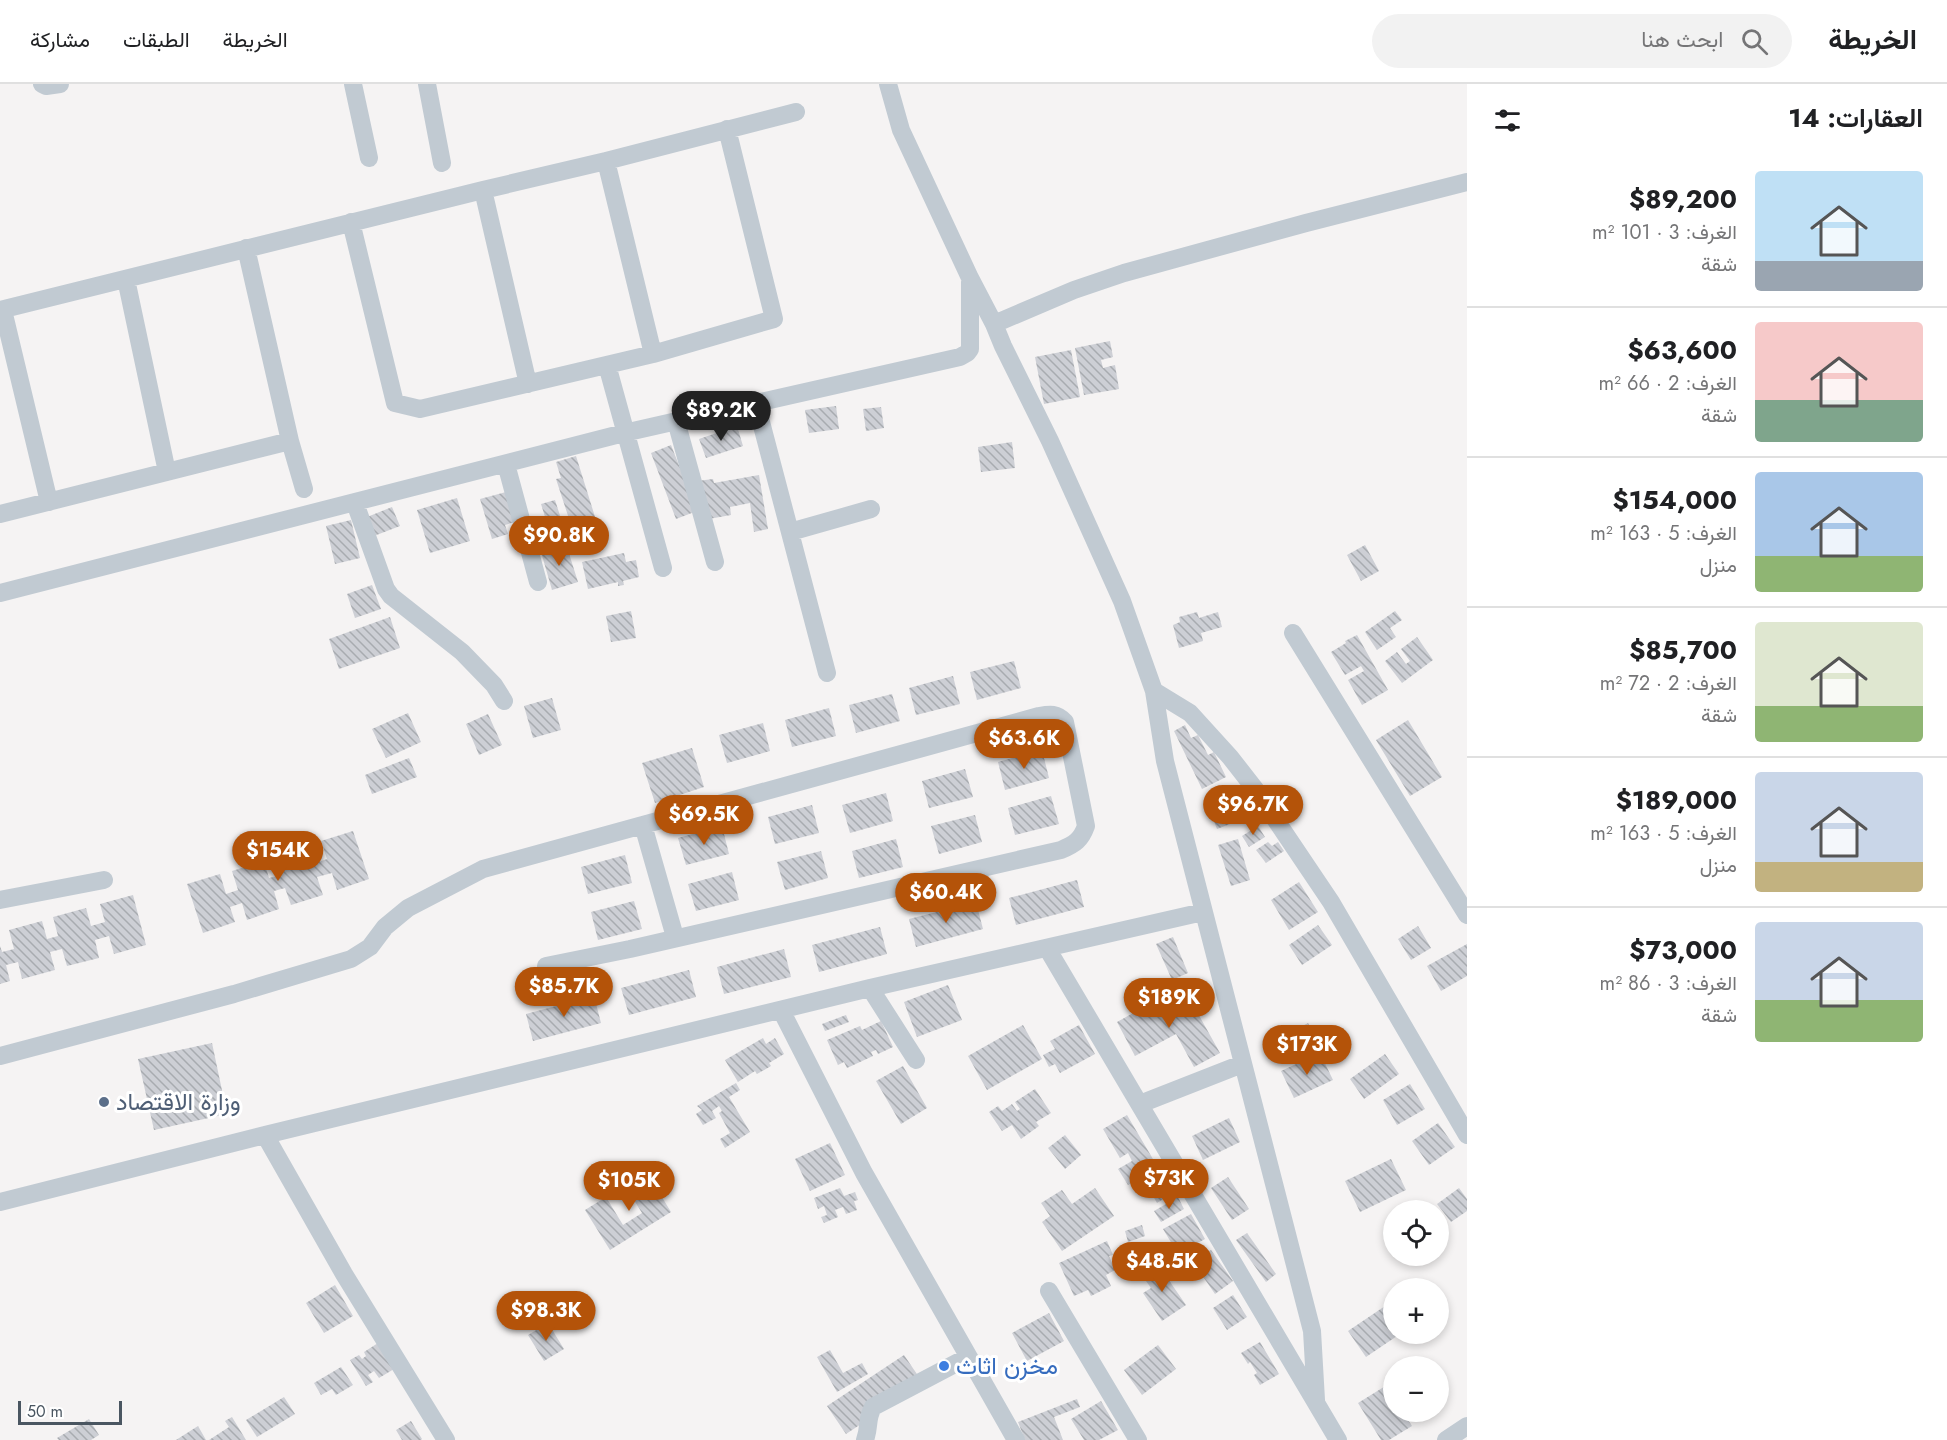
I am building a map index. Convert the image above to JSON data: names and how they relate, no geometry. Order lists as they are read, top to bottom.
{
  "places": ["وزارة الاقتصاد", "مخزن اثاث"],
  "scale_bar": "50 m",
  "page": {
    "header": "الخريطة",
    "search": "ابحث هنا",
    "nav": ["الخريطة", "الطبقات", "مشاركة"],
    "heading": "العقارات: 14",
    "list": [
      {
        "name": "$89,200",
        "note": "الغرف: 3 · 101 m² · شقة"
      },
      {
        "name": "$63,600",
        "note": "الغرف: 2 · 66 m² · شقة"
      },
      {
        "name": "$154,000",
        "note": "الغرف: 5 · 163 m² · منزل"
      },
      {
        "name": "$85,700",
        "note": "الغرف: 2 · 72 m² · شقة"
      },
      {
        "name": "$189,000",
        "note": "الغرف: 5 · 163 m² · منزل"
      },
      {
        "name": "$73,000",
        "note": "الغرف: 3 · 86 m² · شقة"
      }
    ],
    "price": [
      "$89.2K",
      "$90.8K",
      "$63.6K",
      "$96.7K",
      "$69.5K",
      "$154K",
      "$60.4K",
      "$85.7K",
      "$189K",
      "$173K",
      "$73K",
      "$105K",
      "$48.5K",
      "$98.3K"
    ],
    "map_buttons": ["+", "−"],
    "scale": "50 m"
  }
}
